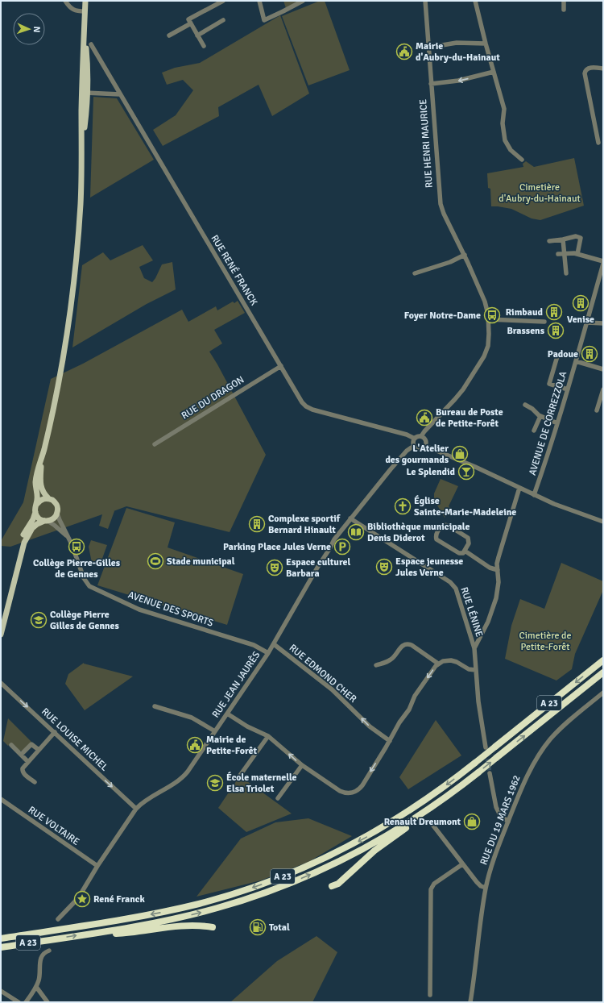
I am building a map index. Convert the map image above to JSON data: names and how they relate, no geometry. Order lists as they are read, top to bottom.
{
  "streets": {
    "highway": ["A 23"],
    "street": [
      "RUE HENRI MAURICE",
      "RUE RENÉ FRANCK",
      "RUE DU DRAGON",
      "AVENUE DE CORREZZOLA",
      "AVENUE DES SPORTS",
      "RUE LÉNINE",
      "RUE EDMOND CHER",
      "RUE JEAN JAURÈS",
      "RUE LOUISE MICHEL",
      "RUE DU 19 MARS 1962",
      "RUE VOLTAIRE"
    ]
  },
  "crossings": [
    ["RUE HENRI MAURICE", "RUE RENÉ FRANCK"],
    ["RUE HENRI MAURICE", "RUE JEAN JAURÈS"],
    ["RUE RENÉ FRANCK", "RUE DU DRAGON"],
    ["RUE RENÉ FRANCK", "RUE JEAN JAURÈS"],
    ["AVENUE DES SPORTS", "RUE JEAN JAURÈS"],
    ["RUE LÉNINE", "RUE JEAN JAURÈS"],
    ["RUE EDMOND CHER", "RUE JEAN JAURÈS"],
    ["RUE JEAN JAURÈS", "RUE LOUISE MICHEL"],
    ["RUE JEAN JAURÈS", "RUE VOLTAIRE"]
  ],
  "one_way": ["RUE EDMOND CHER", "RUE LOUISE MICHEL"],
  "parks": ["Cimetière d'Aubry-du-Hainaut", "Cimetière de Petite-Forêt"],
  "places": {
    "public building": ["Mairie d'Aubry-du-Hainaut", "Bureau de Poste de Petite-Forêt", "Mairie de Petite-Forêt"],
    "building": [
      "Venise",
      "Rimbaud",
      "Brassens",
      "Padoue",
      "Complexe sportif Bernard Hinault"
    ],
    "bus stop": ["Foyer Notre-Dame", "Collège Pierre-Gilles de Gennes"],
    "shop": ["L'Atelier des gourmands", "Renault Dreumont"],
    "bar": ["Le Splendid"],
    "church": ["Église Sainte-Marie-Madeleine"],
    "library": ["Bibliothèque municipale Denis Diderot"],
    "parking": ["Parking Place Jules Verne"],
    "sports": ["Stade municipal"],
    "theatre": ["Espace jeunesse Jules Verne", "Espace culturel Barbara"],
    "school or university": ["Collège Pierre Gilles de Gennes", "École maternelle Elsa Triolet"],
    "place": ["René Franck"],
    "fuel station": ["Total"]
  },
  "north": "right"
}
